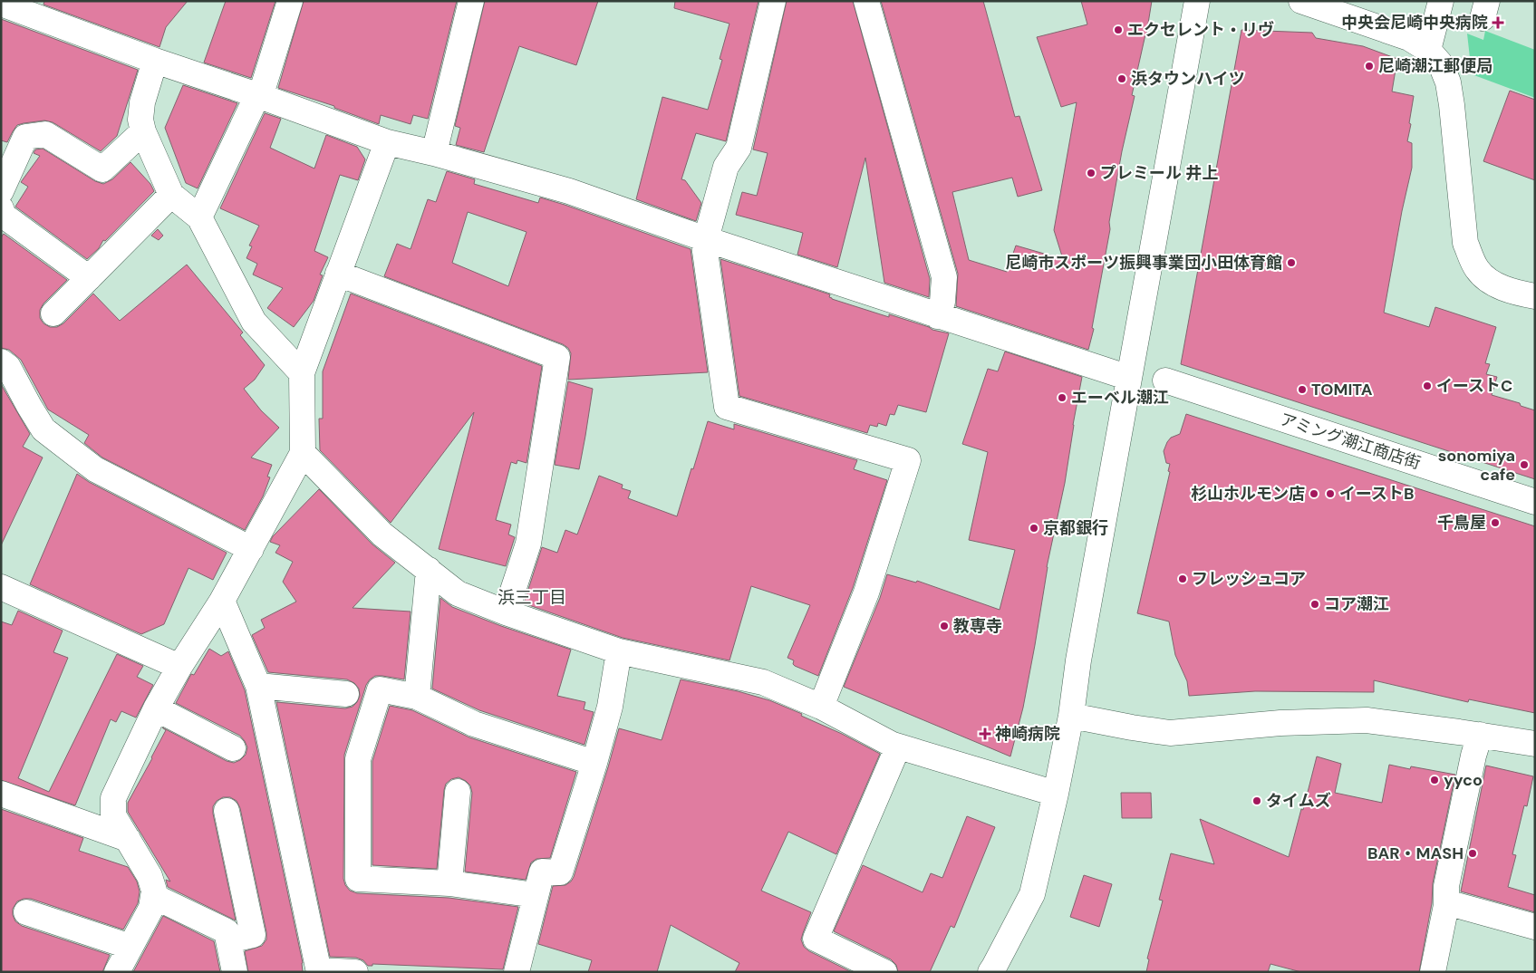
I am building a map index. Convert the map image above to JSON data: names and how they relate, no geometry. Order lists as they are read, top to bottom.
{
  "streets": {
    "street": ["アミング潮江商店街"]
  },
  "districts": ["浜三丁目"],
  "places": {
    "health": ["中央会尼崎中央病院", "神崎病院"],
    "other": [
      "エクセレント・リヴ",
      "尼崎潮江郵便局",
      "浜タウンハイツ",
      "プレミール 井上",
      "尼崎市スポーツ振興事業団小田体育館",
      "イーストC",
      "TOMITA",
      "エーベル潮江",
      "sonomiya cafe",
      "杉山ホルモン店",
      "イーストB",
      "千鳥屋",
      "京都銀行",
      "フレッシュコア",
      "コア潮江",
      "教専寺",
      "yyco",
      "タイムズ",
      "BAR・MASH"
    ]
  }
}
